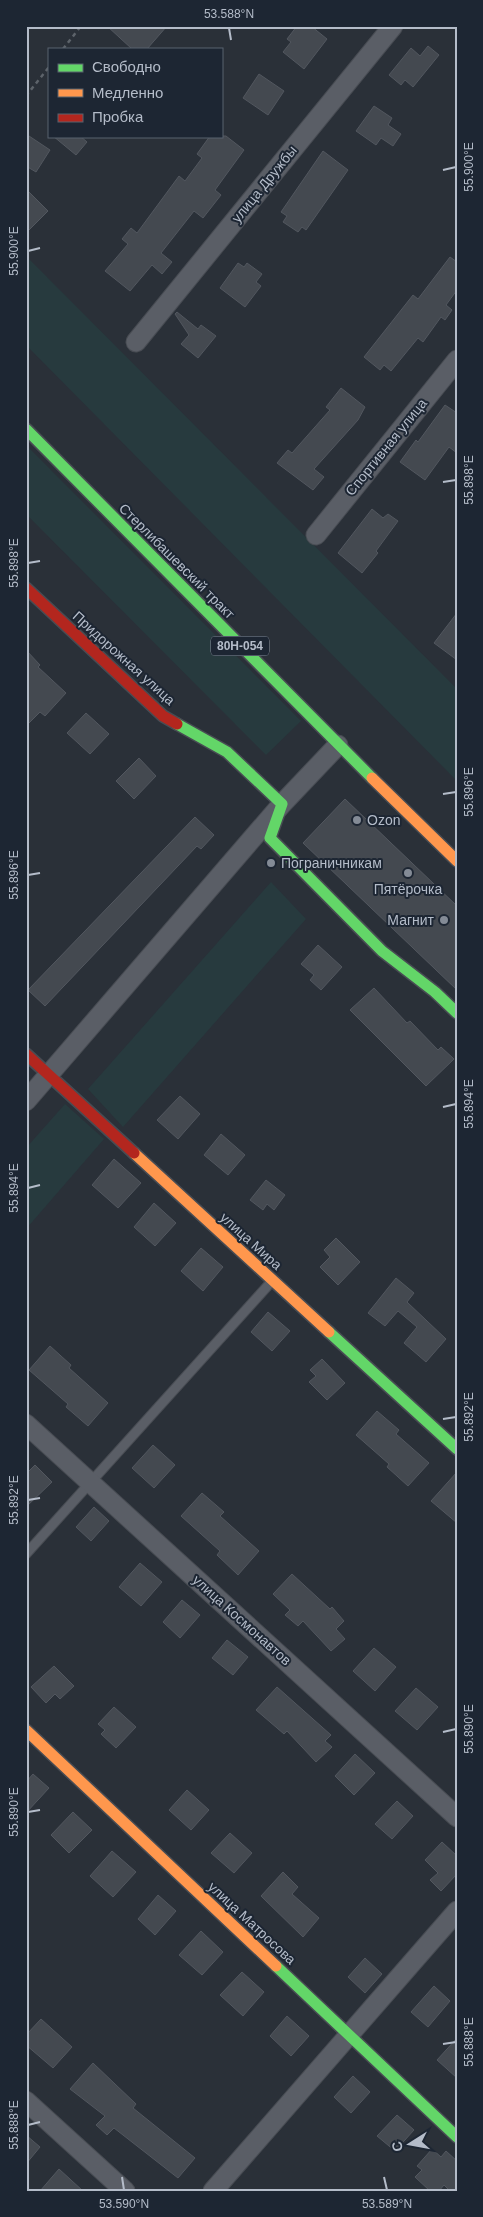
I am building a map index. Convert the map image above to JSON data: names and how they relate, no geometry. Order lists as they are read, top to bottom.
{
  "streets": {
    "street": [
      "улица Дружбы",
      "Спортивная улица",
      "Стерлибашевский тракт",
      "80Н-054",
      "Придорожная улица",
      "улица Мира",
      "улица Космонавтов",
      "улица Матросова"
    ]
  },
  "places": [
    "Ozon",
    "Пограничникам",
    "Пятёрочка",
    "Магнит"
  ],
  "legend": ["Свободно", "Медленно", "Пробка"],
  "north": "left",
  "coordinates": [
    "53.588°N",
    "55.900°E",
    "55.898°E",
    "55.896°E",
    "55.894°E",
    "55.892°E",
    "55.890°E",
    "55.888°E",
    "53.590°N",
    "53.589°N"
  ]
}
